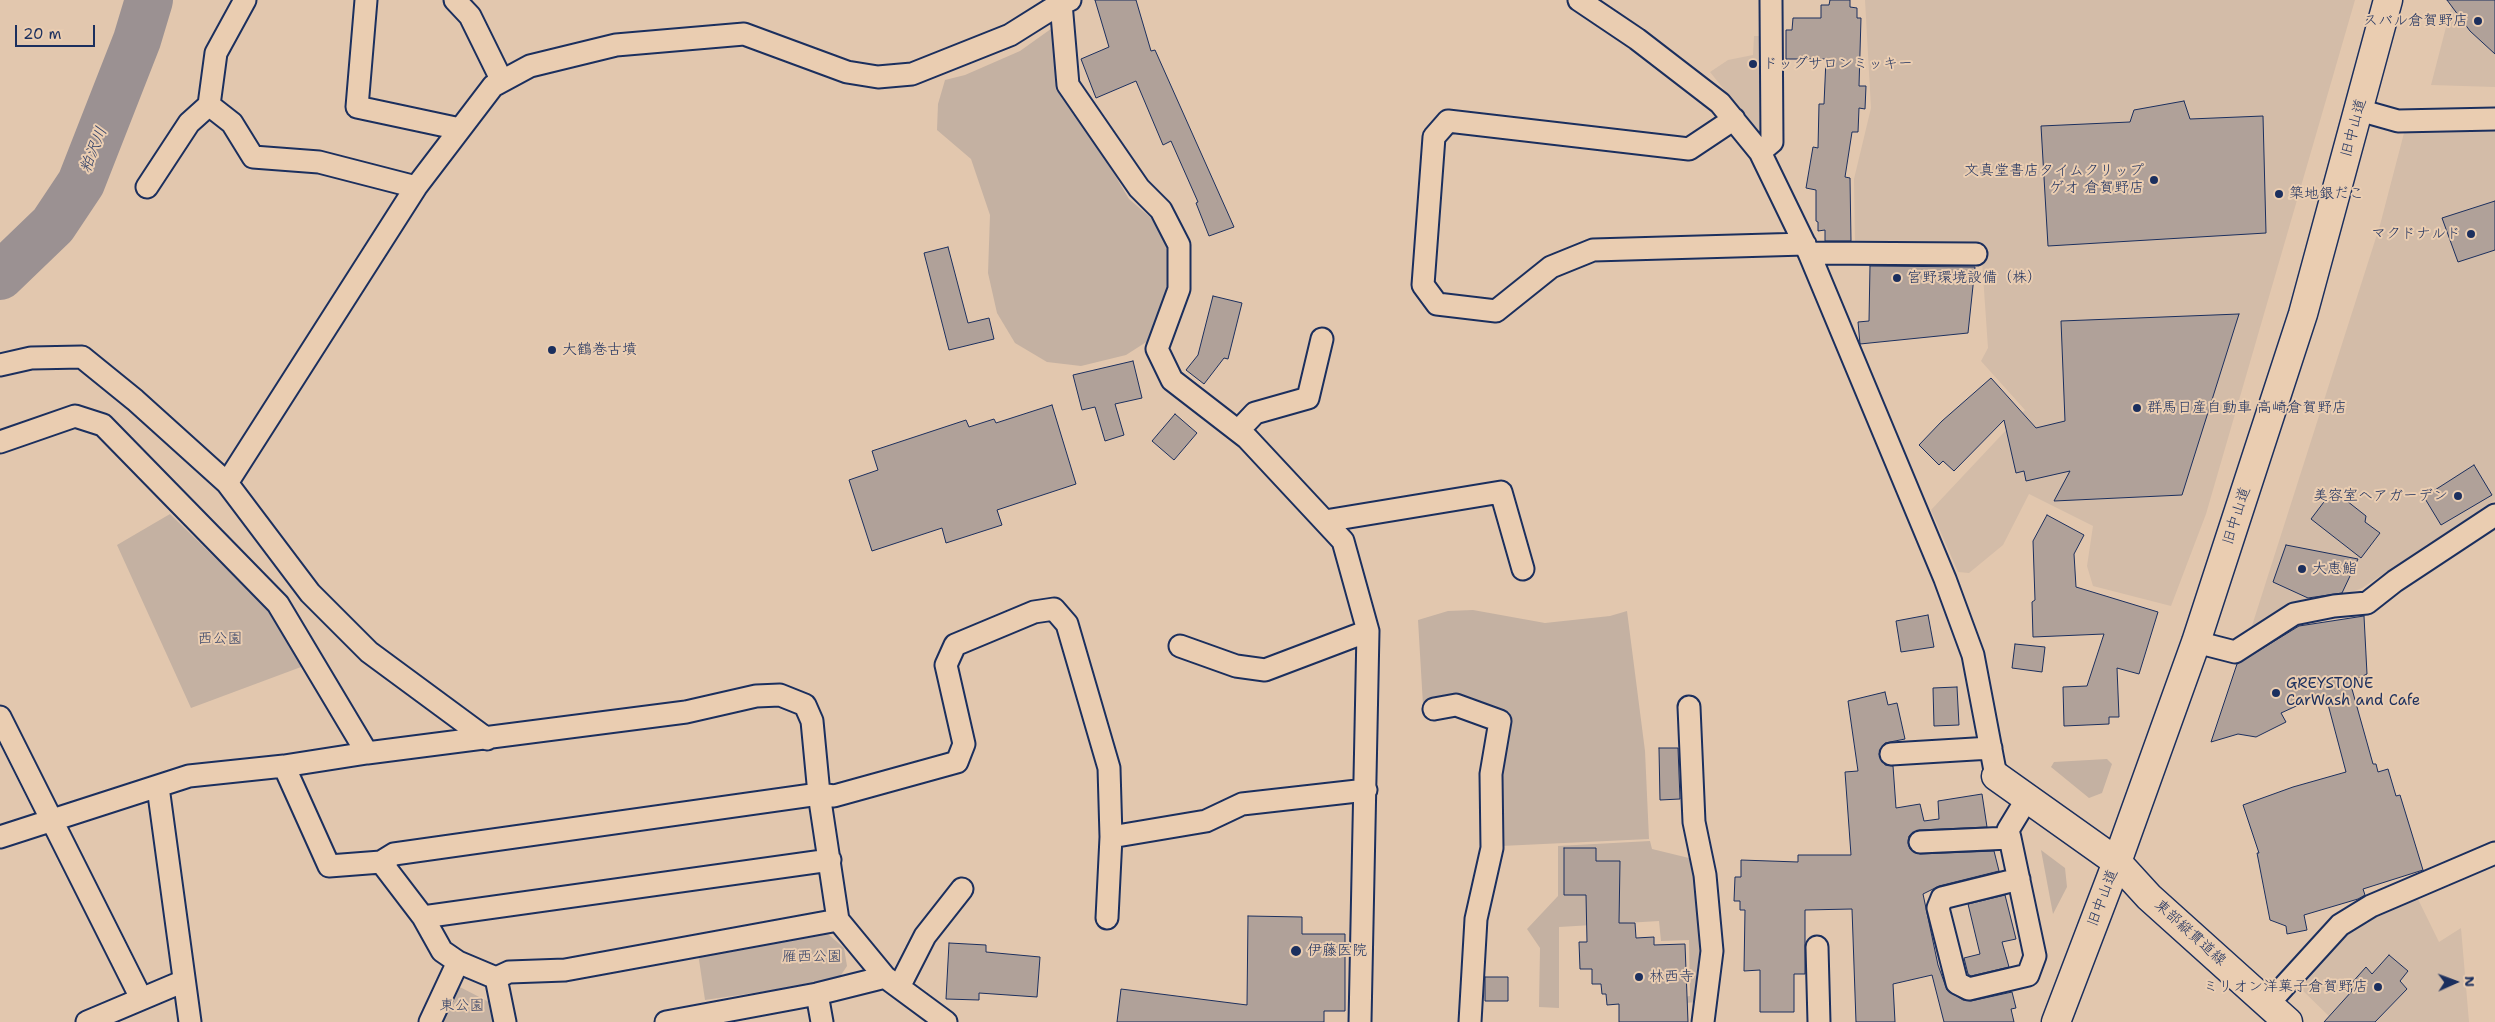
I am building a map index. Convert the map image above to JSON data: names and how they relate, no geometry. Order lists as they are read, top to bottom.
{
  "streets": {
    "main road": ["旧中山道", "東部縦貫道線"]
  },
  "crossings": [
    ["旧中山道", "東部縦貫道線"]
  ],
  "water": ["粕沢川"],
  "parks": ["西公園", "雁西公園", "東公園"],
  "places": [
    "スバル倉賀野店",
    "ドッグサロンミッキー",
    "文真堂書店タイムクリップ ゲオ 倉賀野店",
    "築地銀だこ",
    "マクドナルド",
    "宮野環境設備（株）",
    "大鶴巻古墳",
    "群馬日産自動車 高崎倉賀野店",
    "美容室ヘアガーデン",
    "大恵鮨",
    "GREYSTONE CarWash and Cafe",
    "伊藤医院",
    "林西寺",
    "ミリオン洋菓子倉賀野店"
  ],
  "scale_bar": "20 m",
  "north": "right"
}
